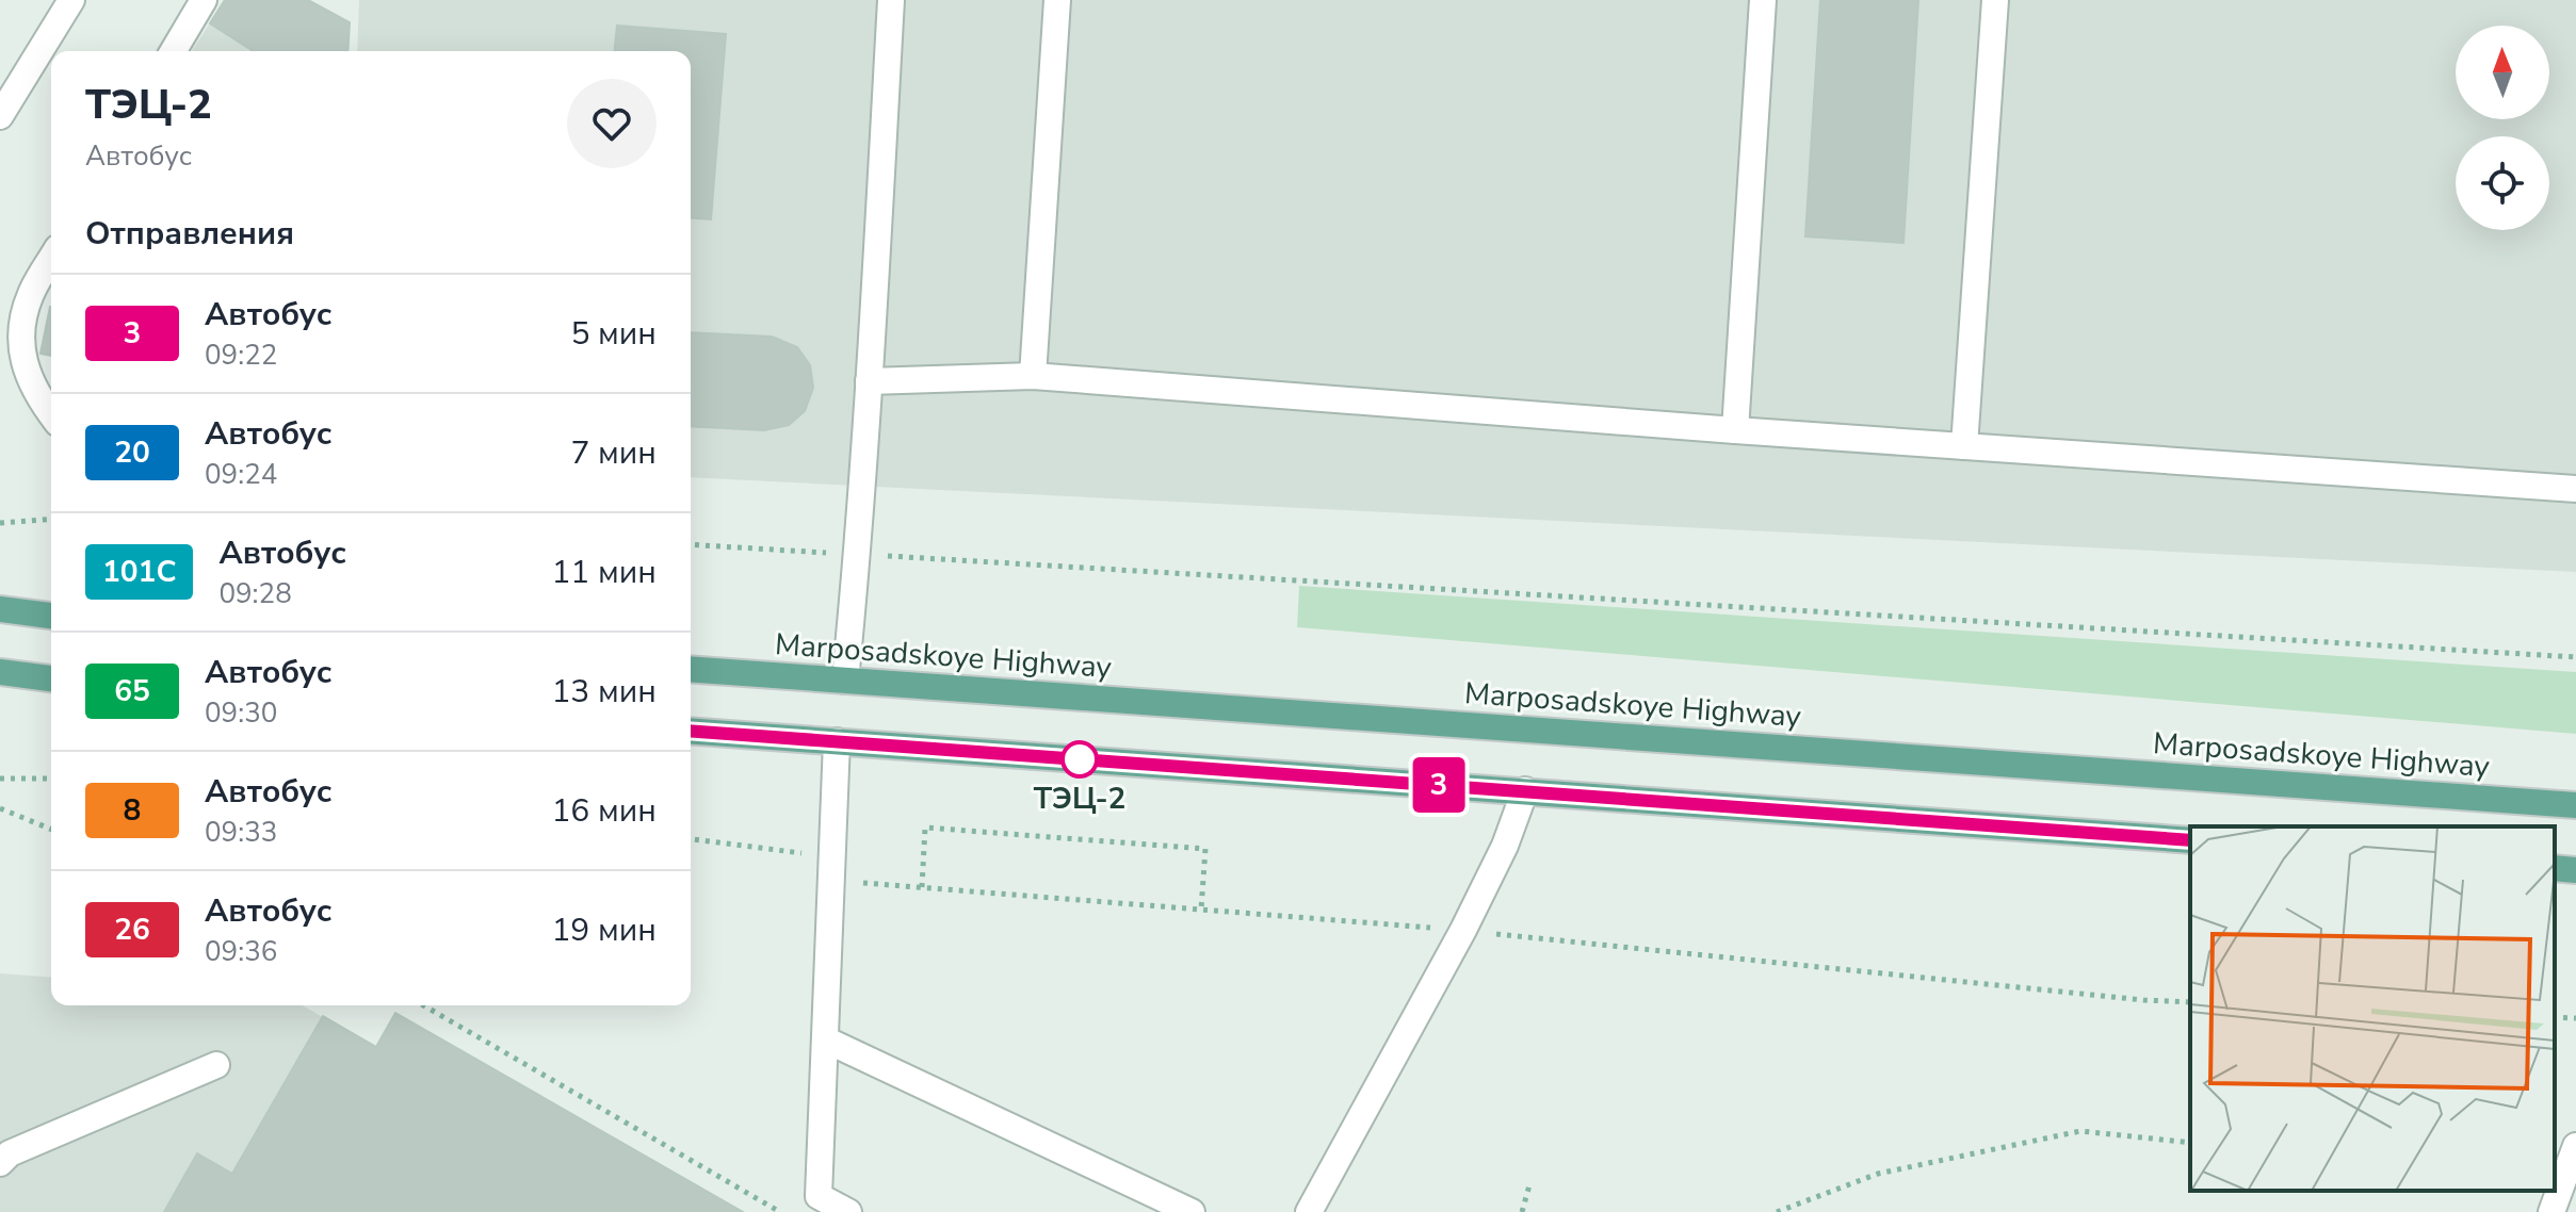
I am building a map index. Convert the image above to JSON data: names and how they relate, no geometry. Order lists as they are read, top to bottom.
{
  "streets": {
    "main road": ["Marposadskoye Highway"]
  },
  "places": ["ТЭЦ-2"],
  "lines": ["bus line 3"],
  "north": "top",
  "page": {
    "on_map": "3",
    "heading": [
      ["ТЭЦ-2", "Автобус"],
      "Отправления"
    ],
    "list": [
      {
        "mark": "3",
        "name": "Автобус",
        "note": "09:22",
        "value": "5 мин"
      },
      {
        "mark": "20",
        "name": "Автобус",
        "note": "09:24",
        "value": "7 мин"
      },
      {
        "mark": "101С",
        "name": "Автобус",
        "note": "09:28",
        "value": "11 мин"
      },
      {
        "mark": "65",
        "name": "Автобус",
        "note": "09:30",
        "value": "13 мин"
      },
      {
        "mark": "8",
        "name": "Автобус",
        "note": "09:33",
        "value": "16 мин"
      },
      {
        "mark": "26",
        "name": "Автобус",
        "note": "09:36",
        "value": "19 мин"
      }
    ]
  }
}
